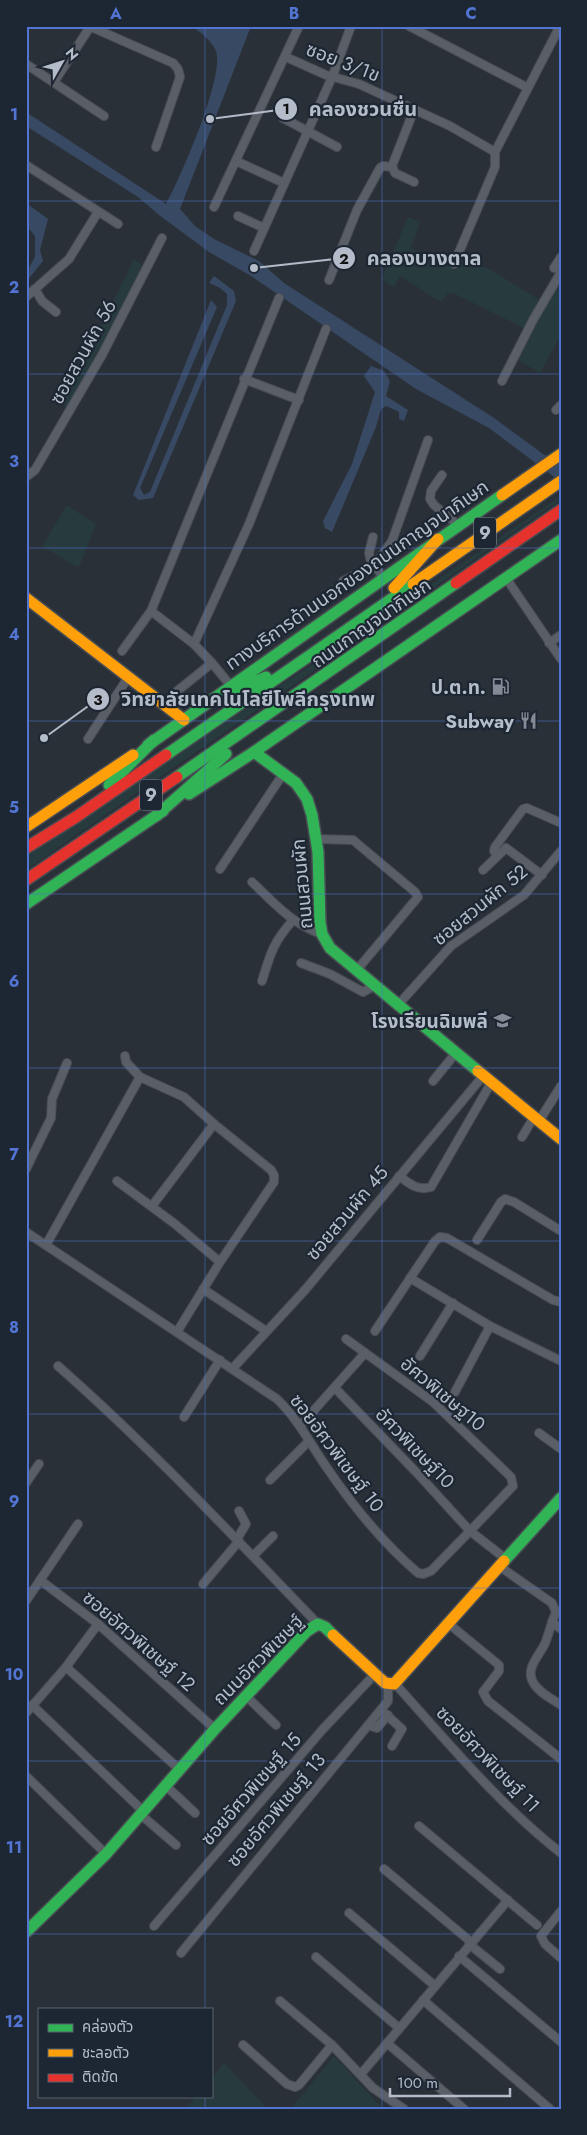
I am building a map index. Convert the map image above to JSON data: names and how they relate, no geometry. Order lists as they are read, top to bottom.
{
  "streets": {
    "main road": [
      "9",
      "ทางบริการด้านนอกของถนนกาญจนาภิเษก",
      "ถนนกาญจนาภิเษก",
      "ถนนสวนผัก",
      "ถนนอัศวพิเชษฐ์"
    ],
    "street": [
      "ซอย 3/1ข",
      "ซอยสวนผัก 56",
      "ซอยสวนผัก 52",
      "ซอยสวนผัก 45",
      "อัศวพิเชษฐ10",
      "อัศวพิเชษฐ์10",
      "ซอยอัศวพิเชษฐ์ 10",
      "ซอยอัศวพิเชษฐ์ 12",
      "ซอยอัศวพิเชษฐ์ 11",
      "ซอยอัศวพิเชษฐ์ 15",
      "ซอยอัศวพิเชษฐ์ 13"
    ]
  },
  "crossings": [
    ["ถนนสวนผัก", "ซอยสวนผัก 52"],
    ["ถนนสวนผัก", "ซอยสวนผัก 45"],
    ["ซอยสวนผัก 45", "ซอยอัศวพิเชษฐ์ 10"],
    ["อัศวพิเชษฐ10", "อัศวพิเชษฐ์10"],
    ["อัศวพิเชษฐ10", "ซอยอัศวพิเชษฐ์ 10"],
    ["อัศวพิเชษฐ์10", "ซอยอัศวพิเชษฐ์ 10"],
    ["ซอยอัศวพิเชษฐ์ 12", "ถนนอัศวพิเชษฐ์"],
    ["ถนนอัศวพิเชษฐ์", "ซอยอัศวพิเชษฐ์ 11"],
    ["ถนนอัศวพิเชษฐ์", "ซอยอัศวพิเชษฐ์ 15"],
    ["ถนนอัศวพิเชษฐ์", "ซอยอัศวพิเชษฐ์ 13"],
    ["ซอยอัศวพิเชษฐ์ 11", "ซอยอัศวพิเชษฐ์ 13"]
  ],
  "places": {
    "other": ["คลองชวนชื่น", "คลองบางตาล", "วิทยาลัยเทคโนโลยีโพลีกรุงเทพ"],
    "fuel station": ["ป.ต.ท."],
    "restaurant": ["Subway"],
    "school or university": ["โรงเรียนฉิมพลี"]
  },
  "legend": ["คล่องตัว", "ชะลอตัว", "ติดขัด"],
  "scale_bar": "100 m",
  "north": "top right",
  "grid": {
    "columns": ["A", "B", "C"],
    "rows": [
      "1",
      "2",
      "3",
      "4",
      "5",
      "6",
      "7",
      "8",
      "9",
      "10",
      "11",
      "12"
    ]
  }
}
